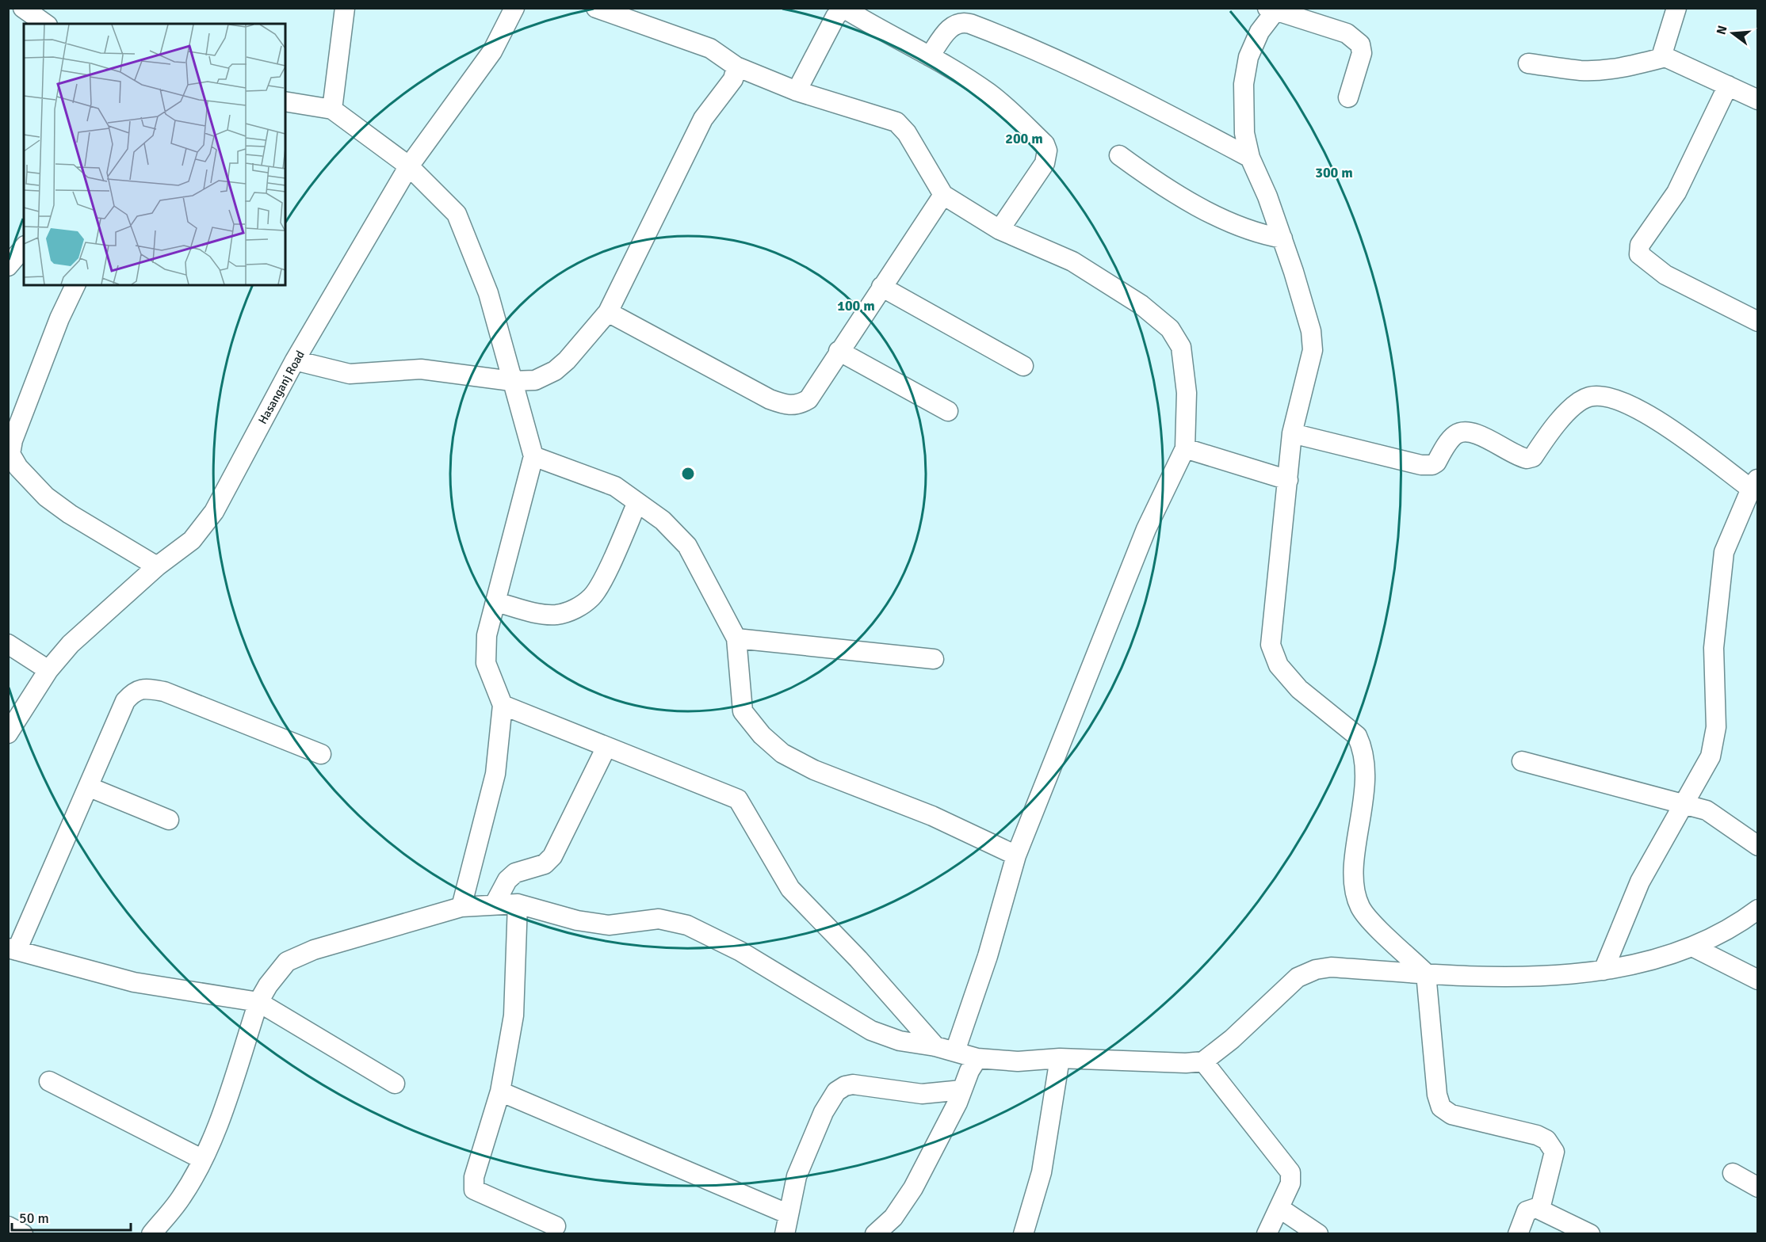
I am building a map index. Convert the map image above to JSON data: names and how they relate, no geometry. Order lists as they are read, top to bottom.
{
  "streets": {
    "street": ["Hasanganj Road"]
  },
  "scale_bar": "50 m",
  "north": "left",
  "rings": ["200 m", "300 m", "100 m"]
}
